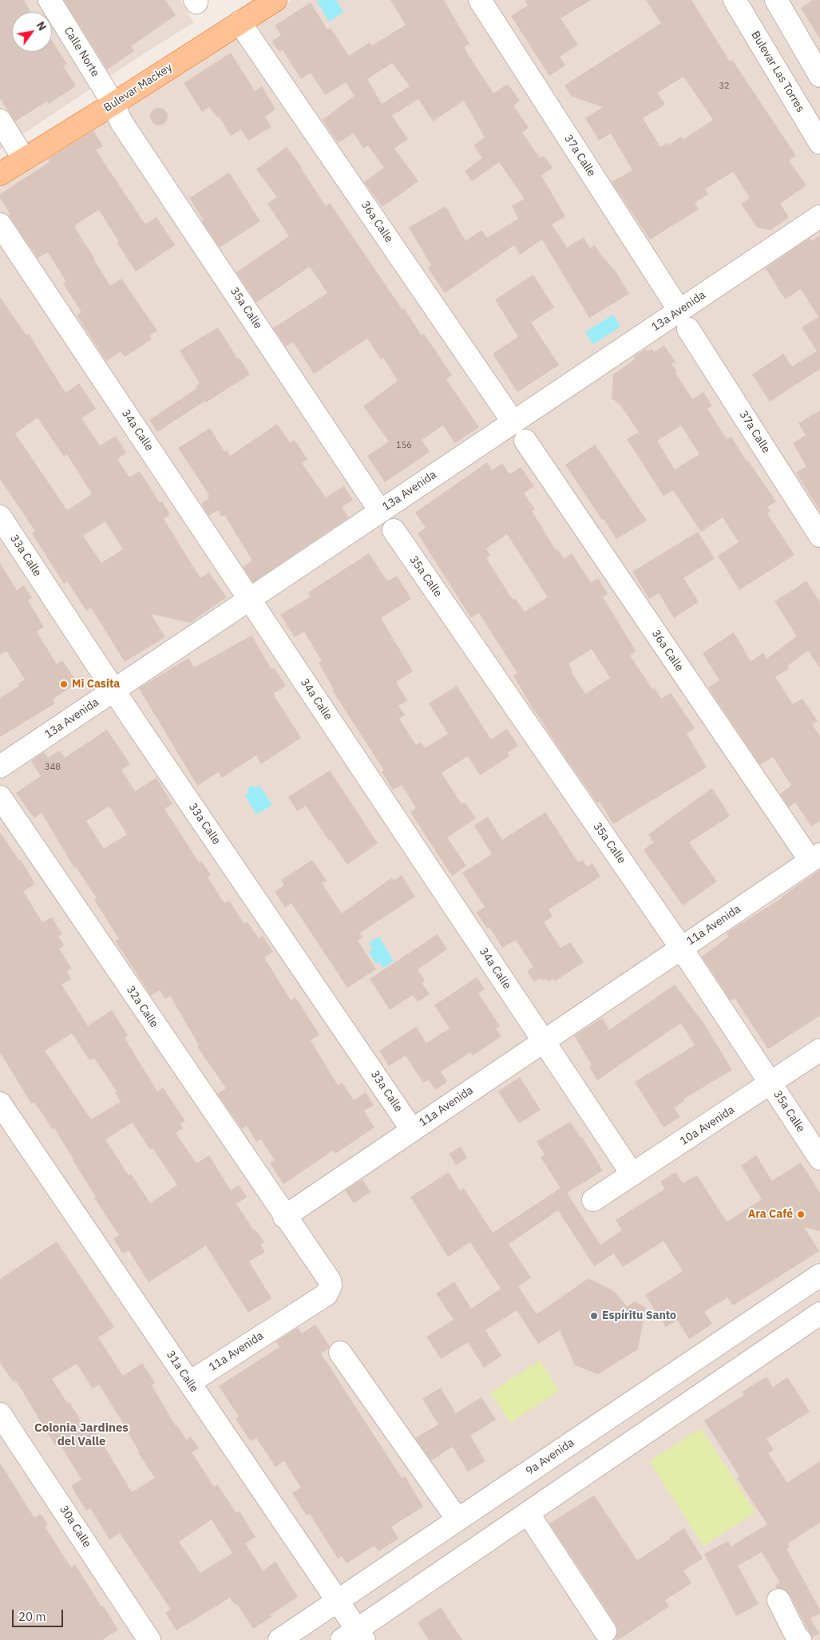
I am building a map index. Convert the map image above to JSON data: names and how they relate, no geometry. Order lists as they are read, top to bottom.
{
  "streets": {
    "main road": ["Bulevar Mackey"],
    "street": [
      "Calle Norte",
      "Bulevar Las Torres",
      "37a Calle",
      "36a Calle",
      "35a Calle",
      "13a Avenida",
      "34a Calle",
      "33a Calle",
      "11a Avenida",
      "32a Calle",
      "10a Avenida",
      "31a Calle",
      "9a Avenida",
      "30a Calle"
    ]
  },
  "crossings": [
    ["Calle Norte", "Bulevar Mackey"],
    ["Calle Norte", "35a Calle"],
    ["Bulevar Mackey", "36a Calle"],
    ["Bulevar Mackey", "35a Calle"],
    ["37a Calle", "13a Avenida"],
    ["36a Calle", "13a Avenida"],
    ["36a Calle", "11a Avenida"],
    ["35a Calle", "13a Avenida"],
    ["35a Calle", "11a Avenida"],
    ["35a Calle", "10a Avenida"],
    ["13a Avenida", "34a Calle"],
    ["13a Avenida", "33a Calle"],
    ["34a Calle", "11a Avenida"],
    ["34a Calle", "10a Avenida"],
    ["33a Calle", "11a Avenida"],
    ["11a Avenida", "32a Calle"],
    ["11a Avenida", "31a Calle"],
    ["31a Calle", "9a Avenida"]
  ],
  "districts": ["Colonia Jardines del Valle"],
  "places": ["Mi Casita", "Ara Café", "Espíritu Santo"],
  "house_numbers": ["32", "156", "348"],
  "scale_bar": "20 m",
  "north": "top right"
}
